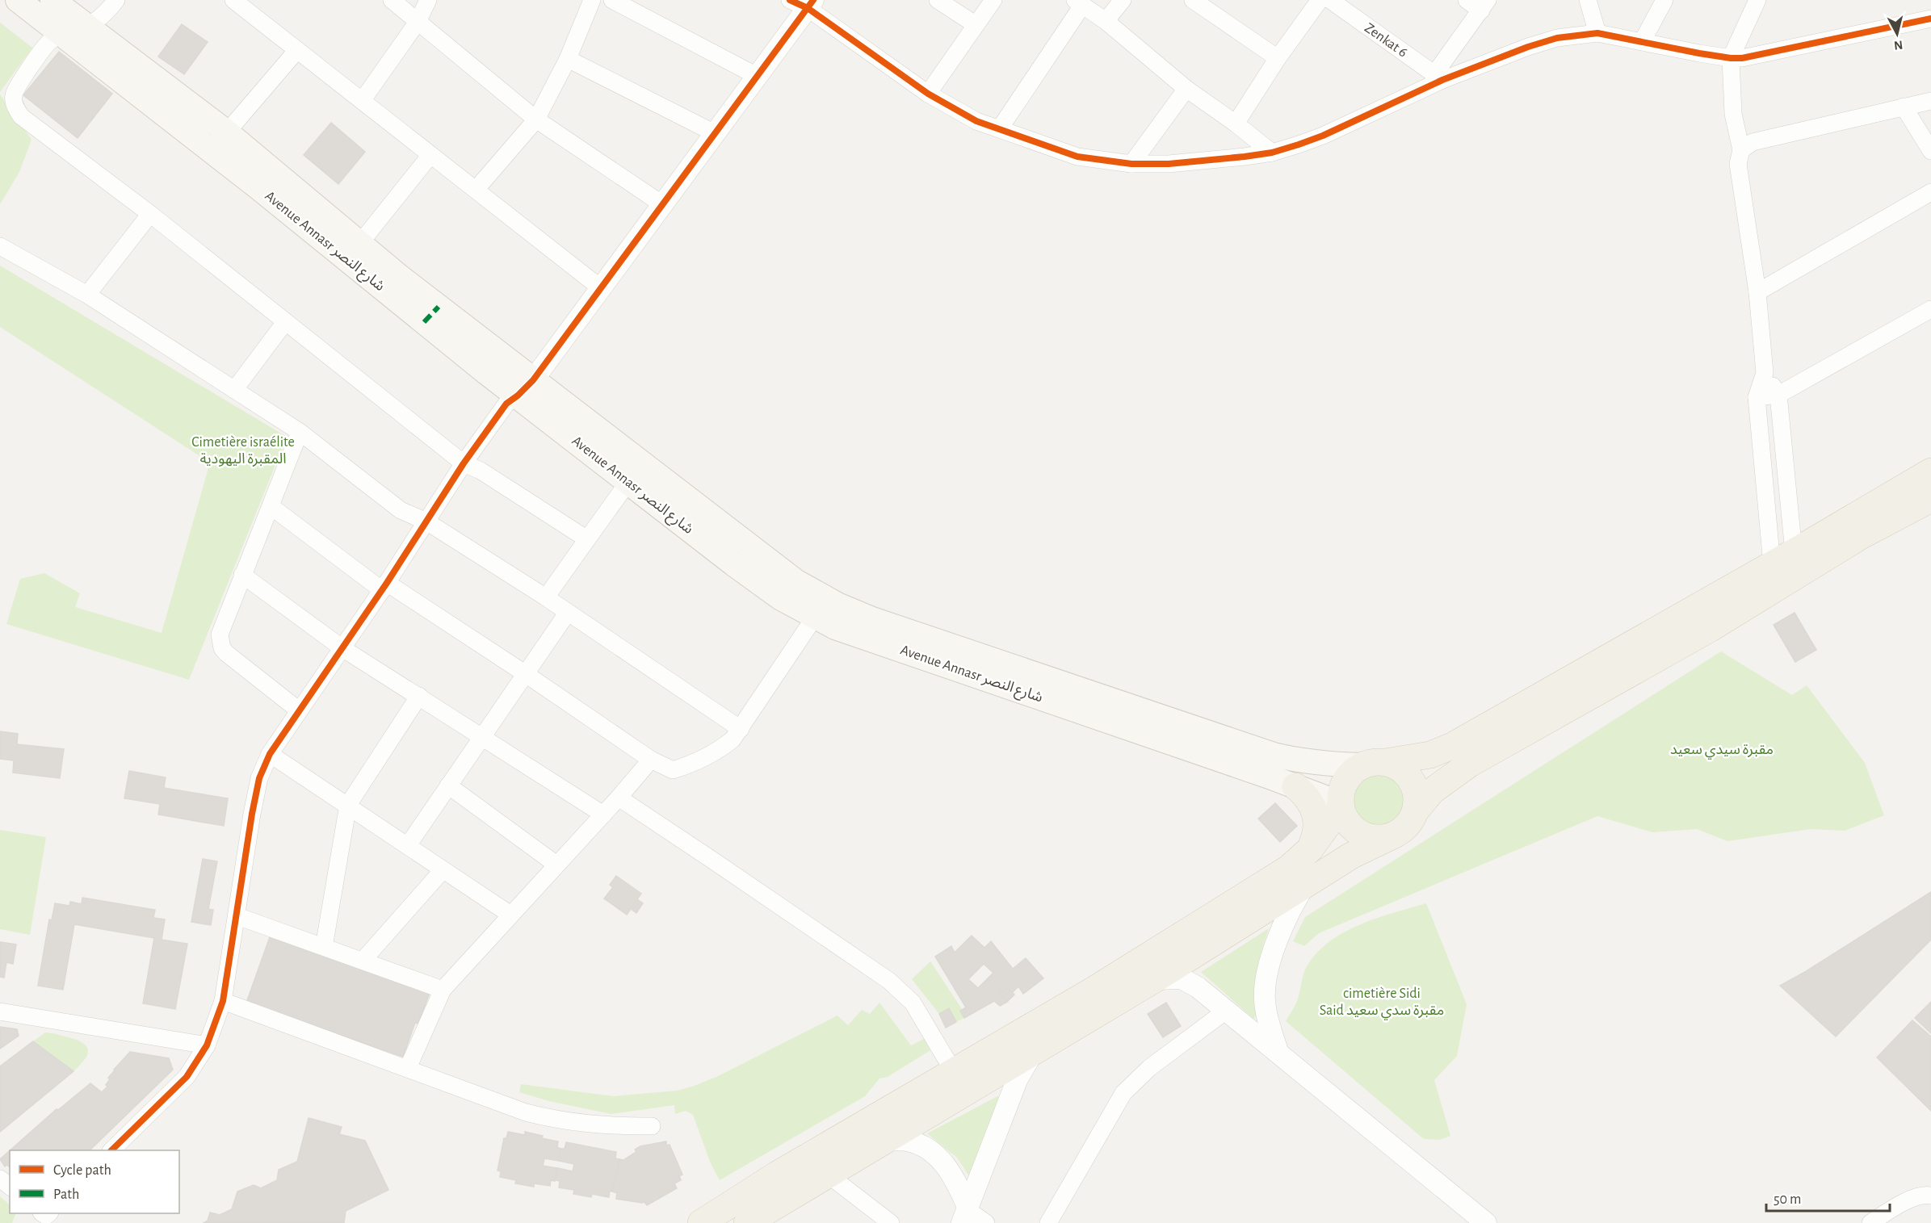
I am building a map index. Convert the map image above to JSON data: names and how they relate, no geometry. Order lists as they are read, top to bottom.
{
  "streets": {
    "main road": ["Avenue Annasr شارع النصر"],
    "street": ["Zenkat 6"]
  },
  "parks": ["Cimetière israélite المقبرة اليهودية", "مقبرة سيدي سعيد", "cimetière Sidi Said مقبرة سدي سعيد"],
  "legend": ["Cycle path", "Path"],
  "scale_bar": "50 m",
  "north": "bottom"
}
